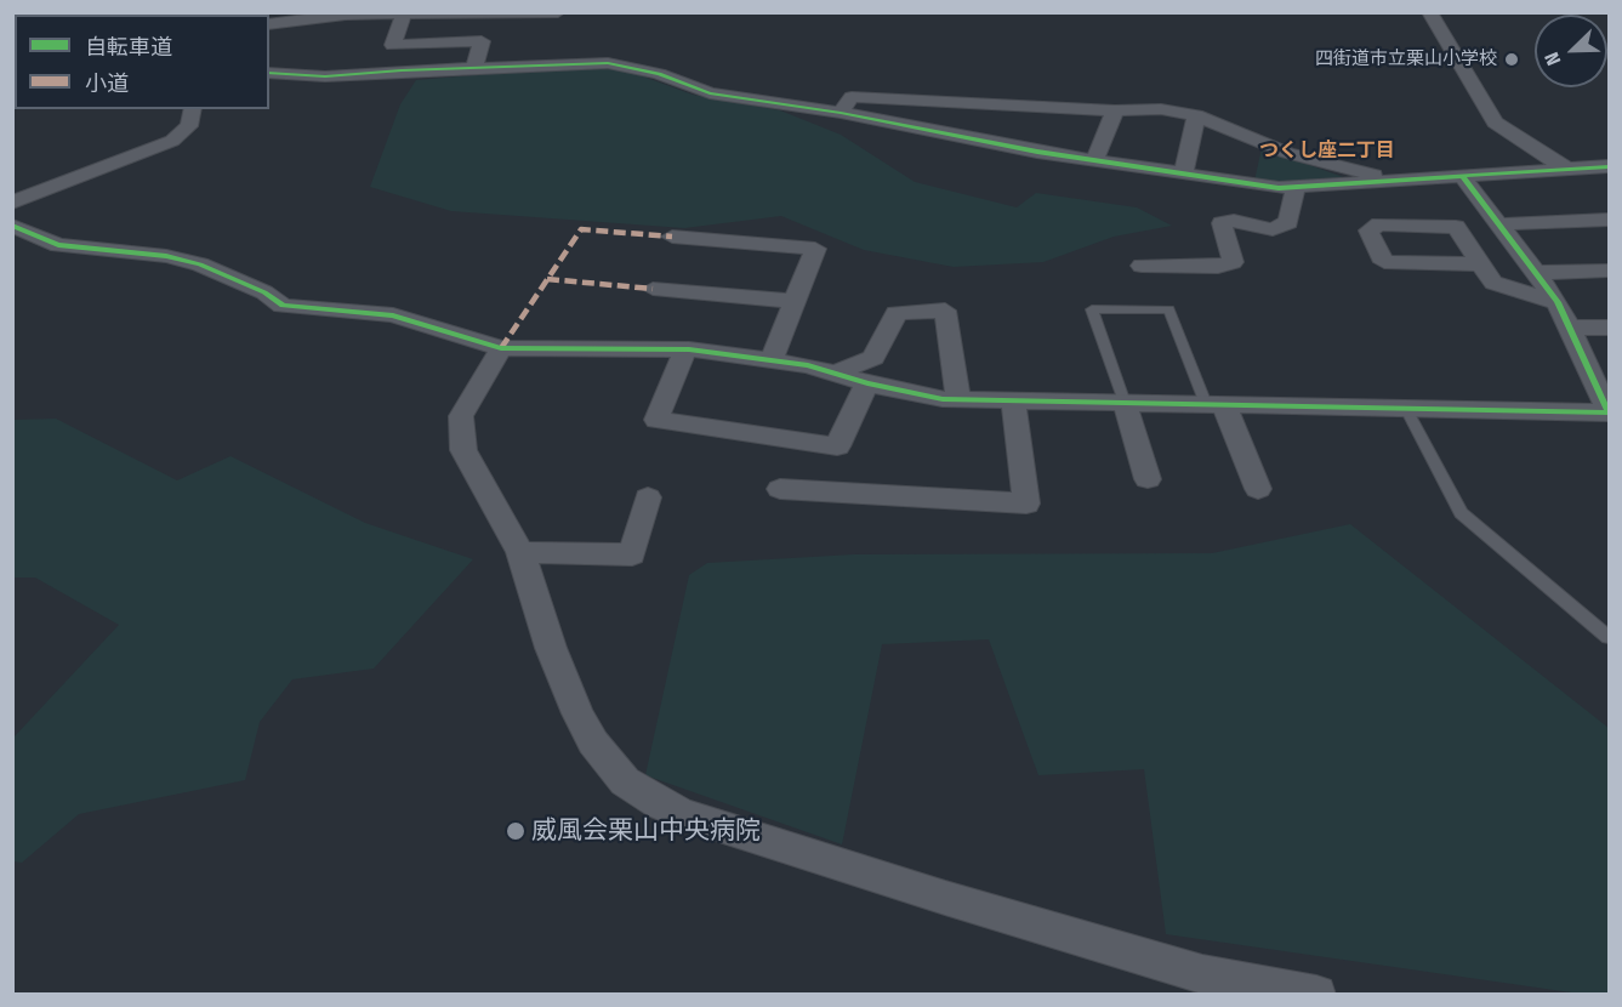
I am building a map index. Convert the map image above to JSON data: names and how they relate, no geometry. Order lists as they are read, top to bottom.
{
  "districts": ["つくし座二丁目"],
  "places": ["四街道市立栗山小学校", "威風会栗山中央病院"],
  "legend": ["自転車道", "小道"],
  "north": "bottom left"
}
